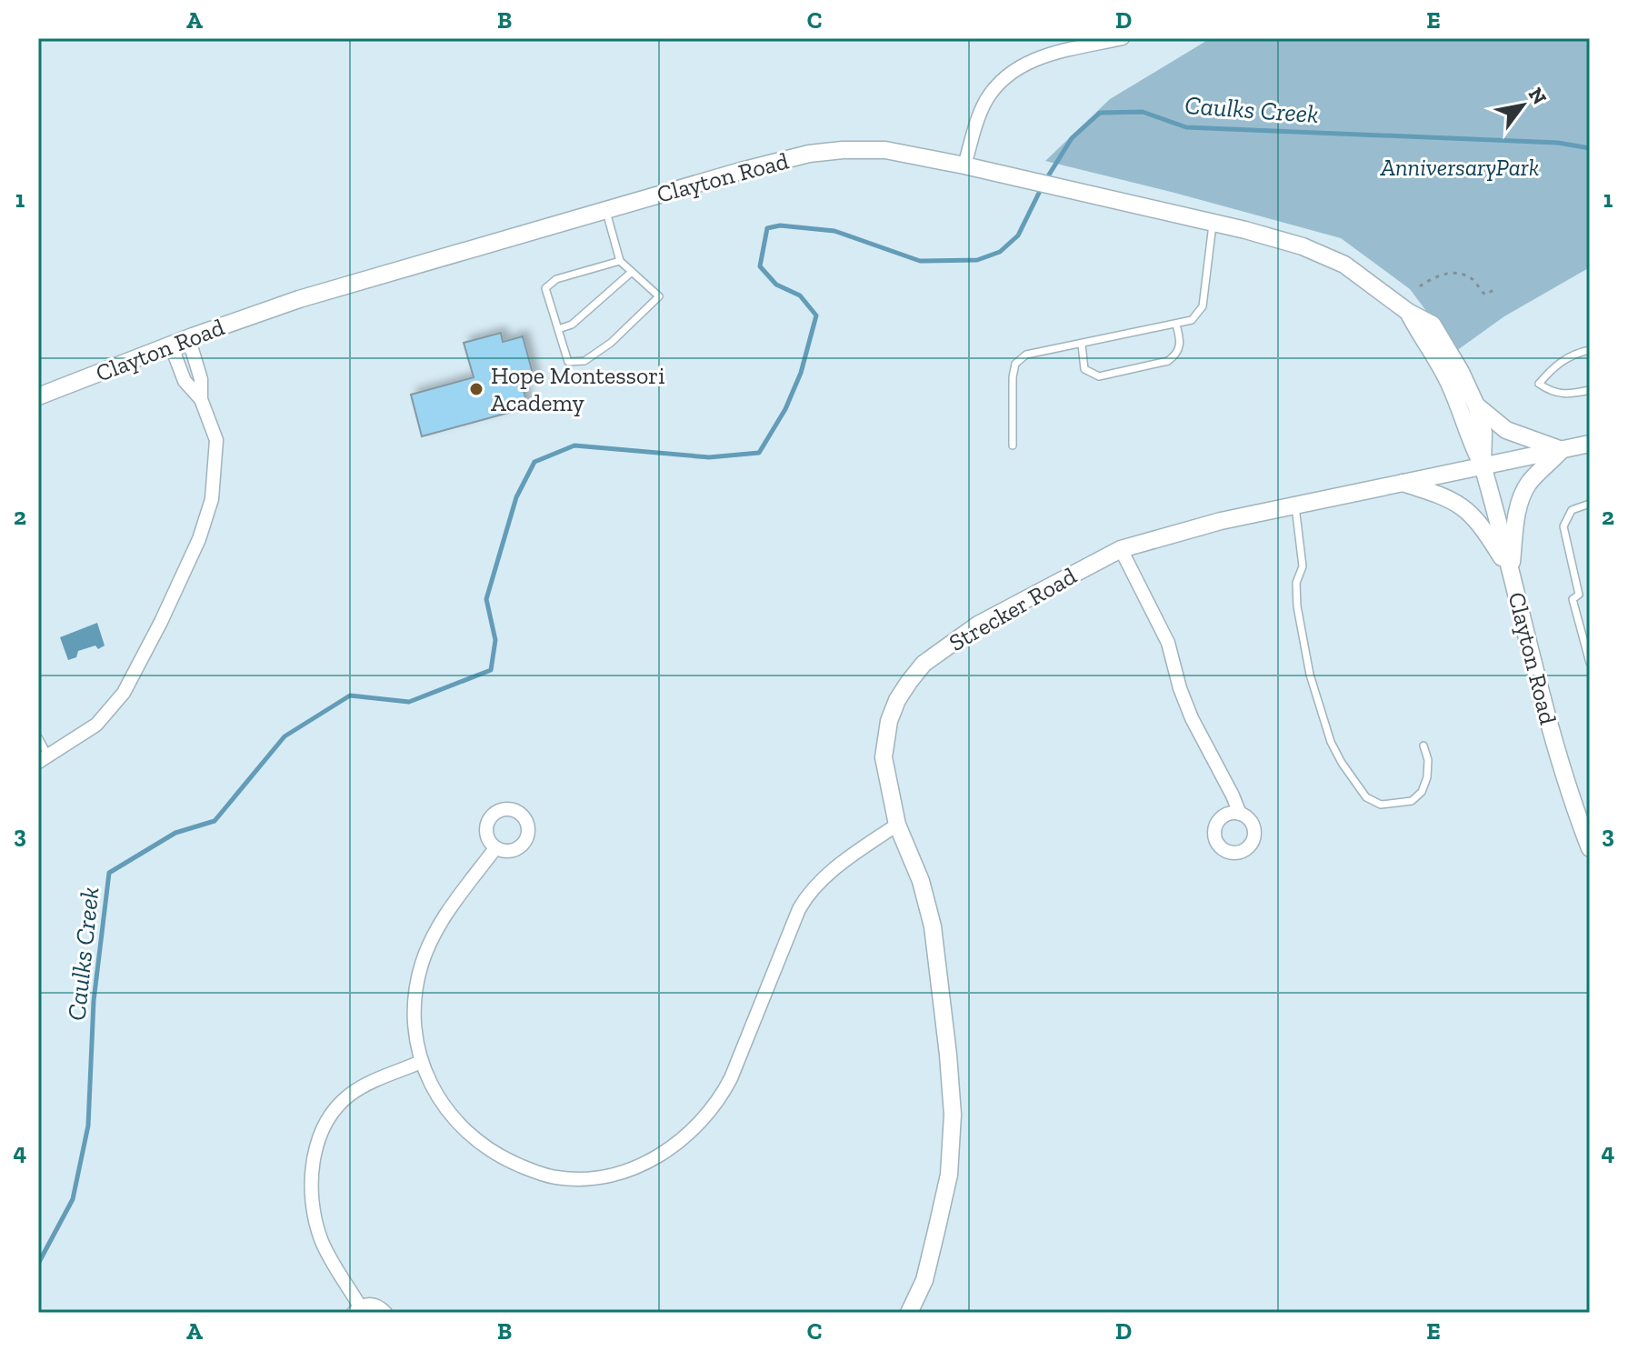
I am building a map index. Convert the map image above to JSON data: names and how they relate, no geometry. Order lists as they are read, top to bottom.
{
  "streets": {
    "main road": ["Clayton Road", "Strecker Road"]
  },
  "crossings": [
    ["Clayton Road", "Strecker Road"]
  ],
  "water": ["Caulks Creek"],
  "parks": ["AnniversaryPark"],
  "places": ["Hope Montessori Academy"],
  "north": "top right",
  "grid": {
    "columns": [
      "A",
      "B",
      "C",
      "D",
      "E"
    ],
    "rows": [
      "1",
      "2",
      "3",
      "4"
    ]
  }
}
